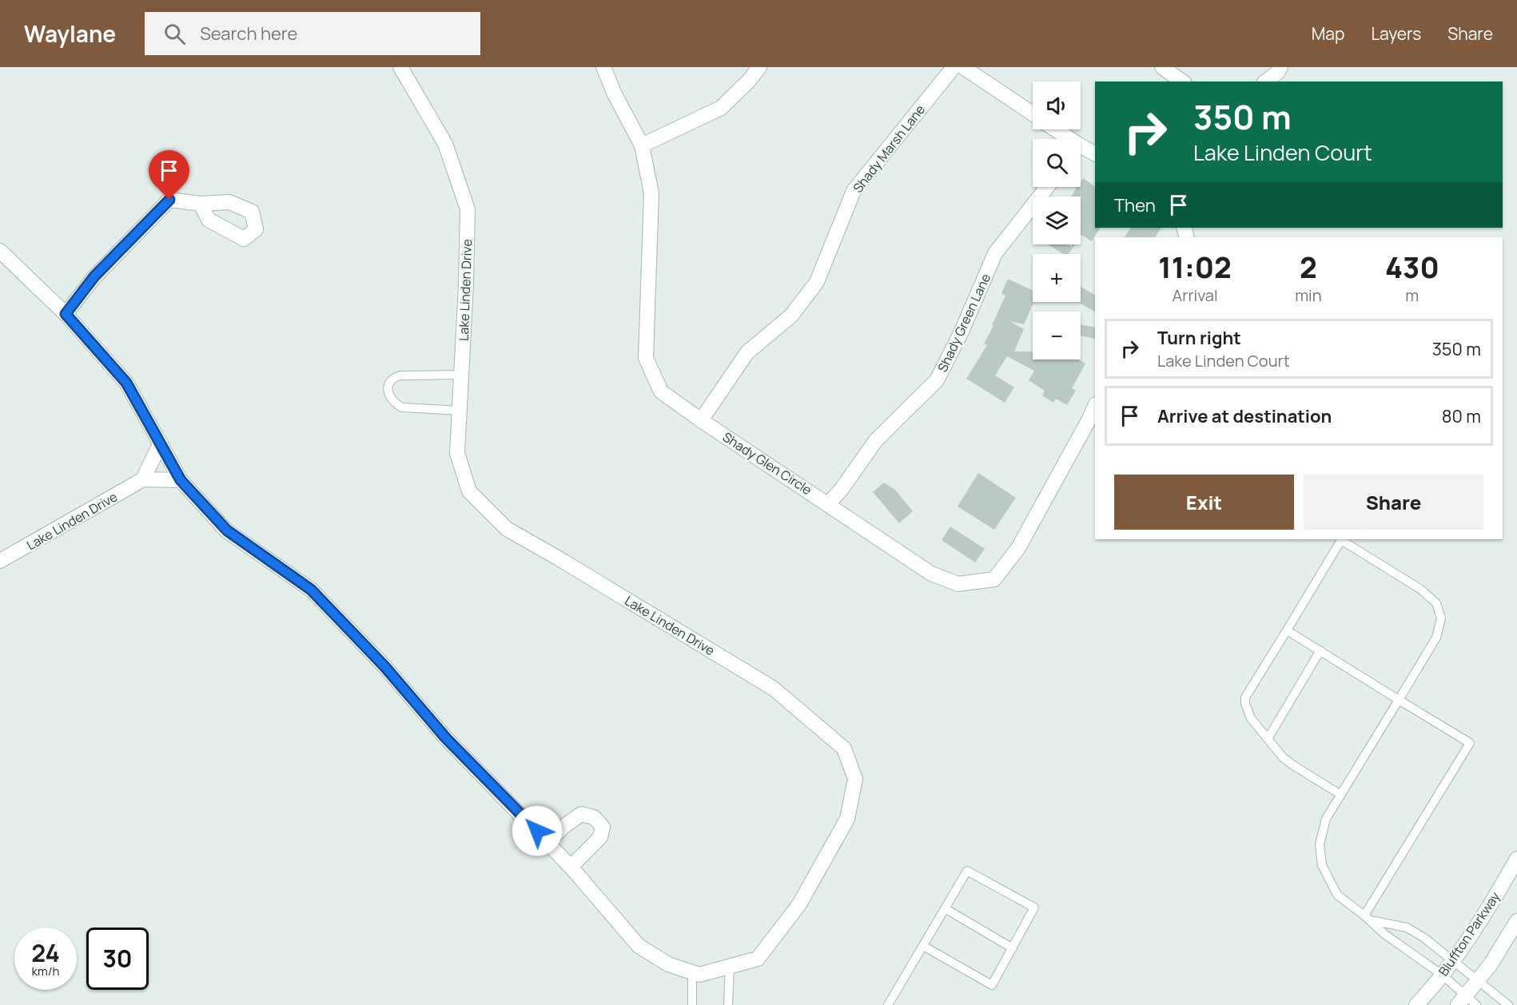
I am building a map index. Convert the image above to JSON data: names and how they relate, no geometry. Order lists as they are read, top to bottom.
{
  "streets": {
    "street": [
      "Shady Marsh Lane",
      "Lake Linden Drive",
      "Shady Green Lane",
      "Shady Glen Circle",
      "Bluffton Parkway"
    ]
  },
  "crossings": [
    ["Shady Marsh Lane", "Shady Glen Circle"],
    ["Shady Green Lane", "Shady Glen Circle"]
  ],
  "page": {
    "header": "Waylane",
    "search": "Search here",
    "nav": ["Map", "Layers", "Share"],
    "map_buttons": ["+", "−"],
    "turn": ["350 m", "Lake Linden Court"],
    "then": "Then",
    "eta": [
      "11:02",
      "Arrival",
      "2",
      "min",
      "430",
      "m"
    ],
    "list": [
      {
        "name": "Turn right",
        "note": "Lake Linden Court",
        "value": "350 m"
      },
      {
        "name": "Arrive at destination",
        "value": "80 m"
      }
    ],
    "buttons": ["Exit", "Share"],
    "speed": "24 km/h",
    "limit": "30"
  }
}
